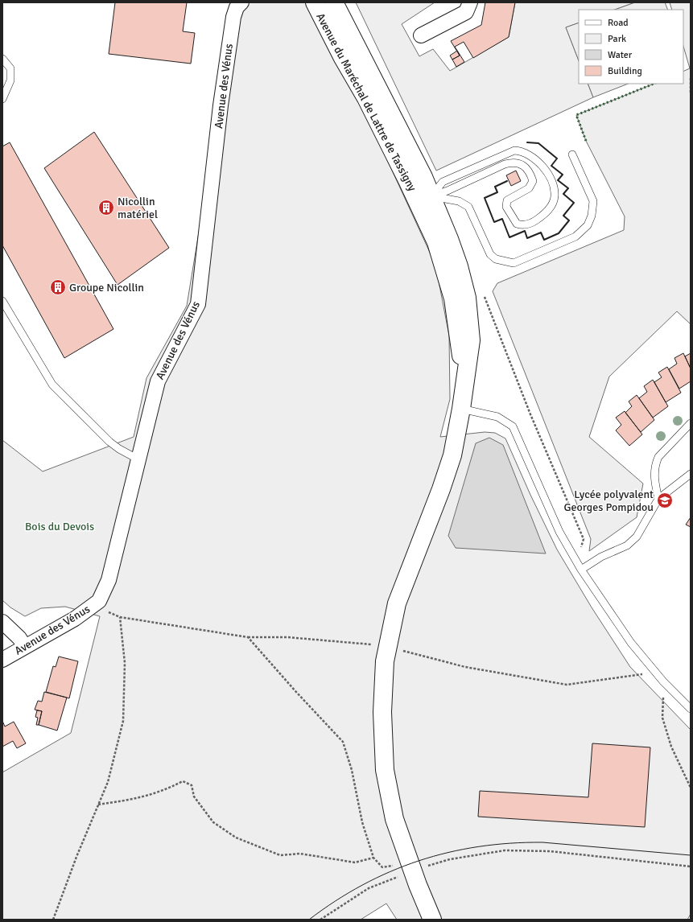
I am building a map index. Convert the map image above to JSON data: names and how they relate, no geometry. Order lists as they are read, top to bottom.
{
  "streets": {
    "street": ["Avenue des Vénus", "Avenue du Maréchal de Lattre de Tassigny"]
  },
  "parks": ["Bois du Devois"],
  "places": {
    "building": ["Nicollin matériel", "Groupe Nicollin"],
    "school or university": ["Lycée polyvalent Georges Pompidou"]
  },
  "legend": [
    "Road",
    "Park",
    "Water",
    "Building"
  ]
}
